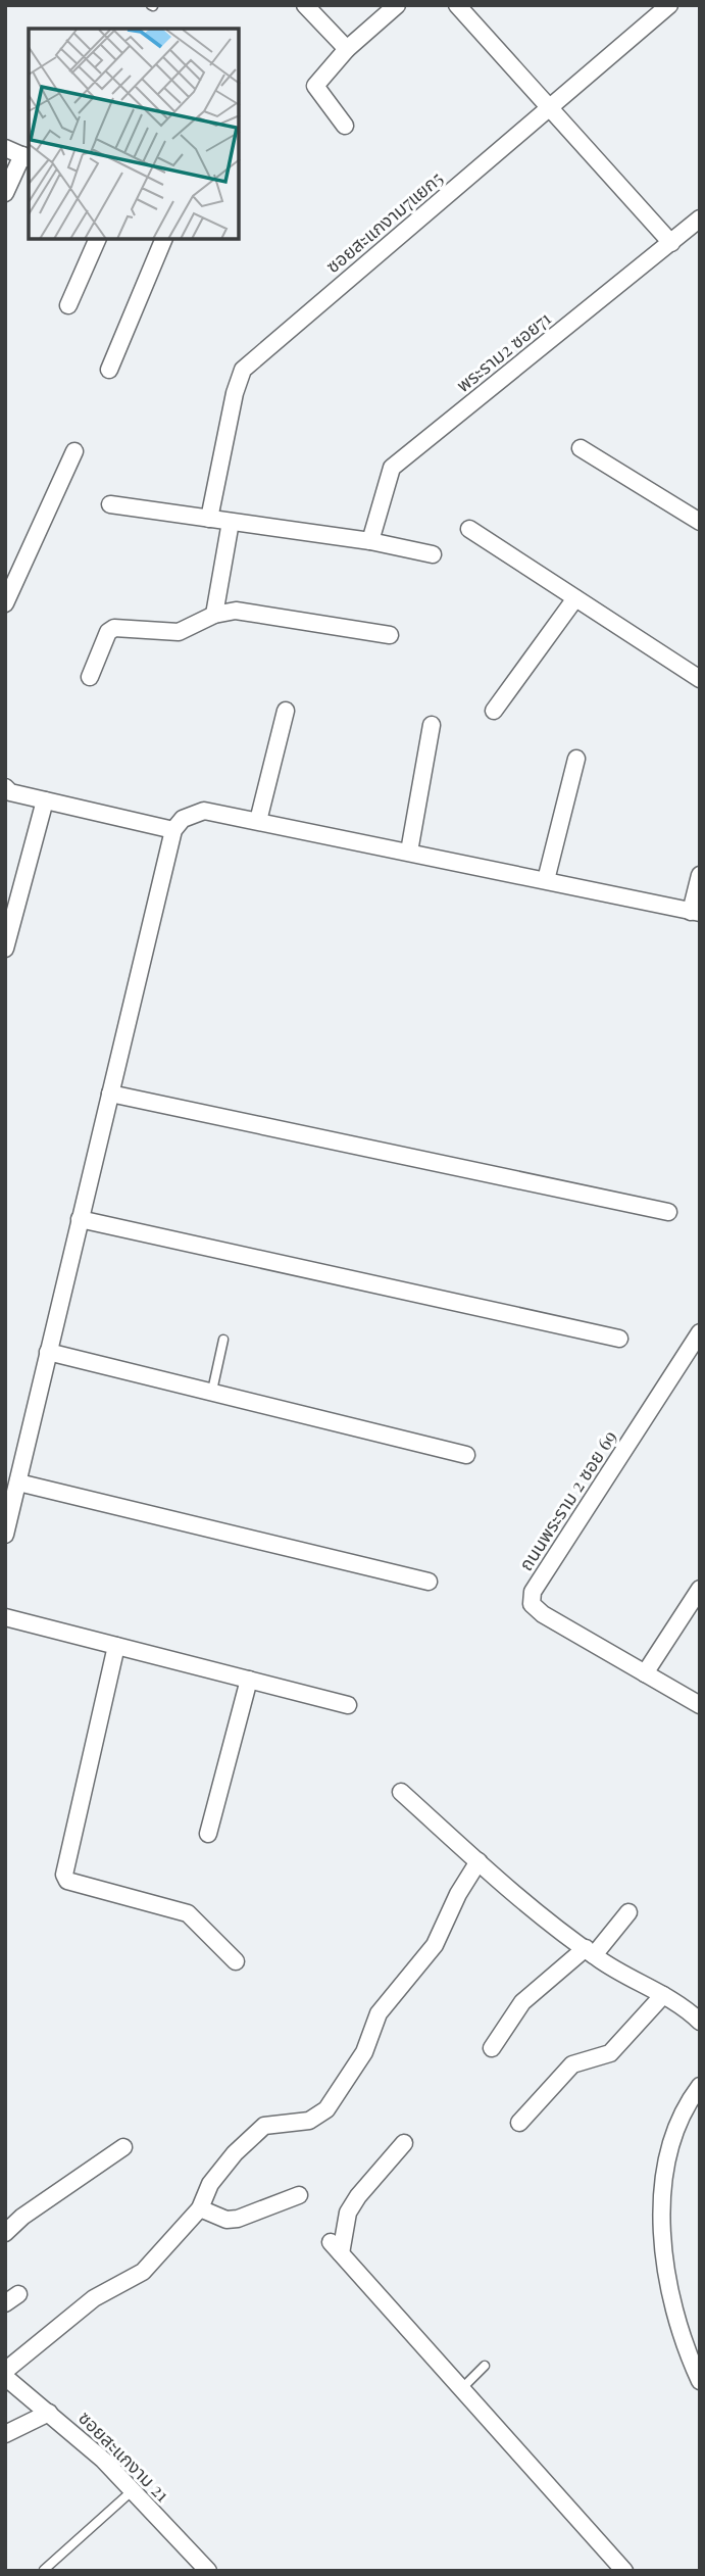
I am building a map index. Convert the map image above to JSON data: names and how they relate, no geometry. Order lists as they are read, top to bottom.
{
  "streets": {
    "street": [
      "ซอยสะแกงาม7แยก5",
      "พระราม2 ซอย71",
      "ถนนพระราม 2 ซอย 69",
      "ซอยสะแกงาม 21"
    ]
  }
}
